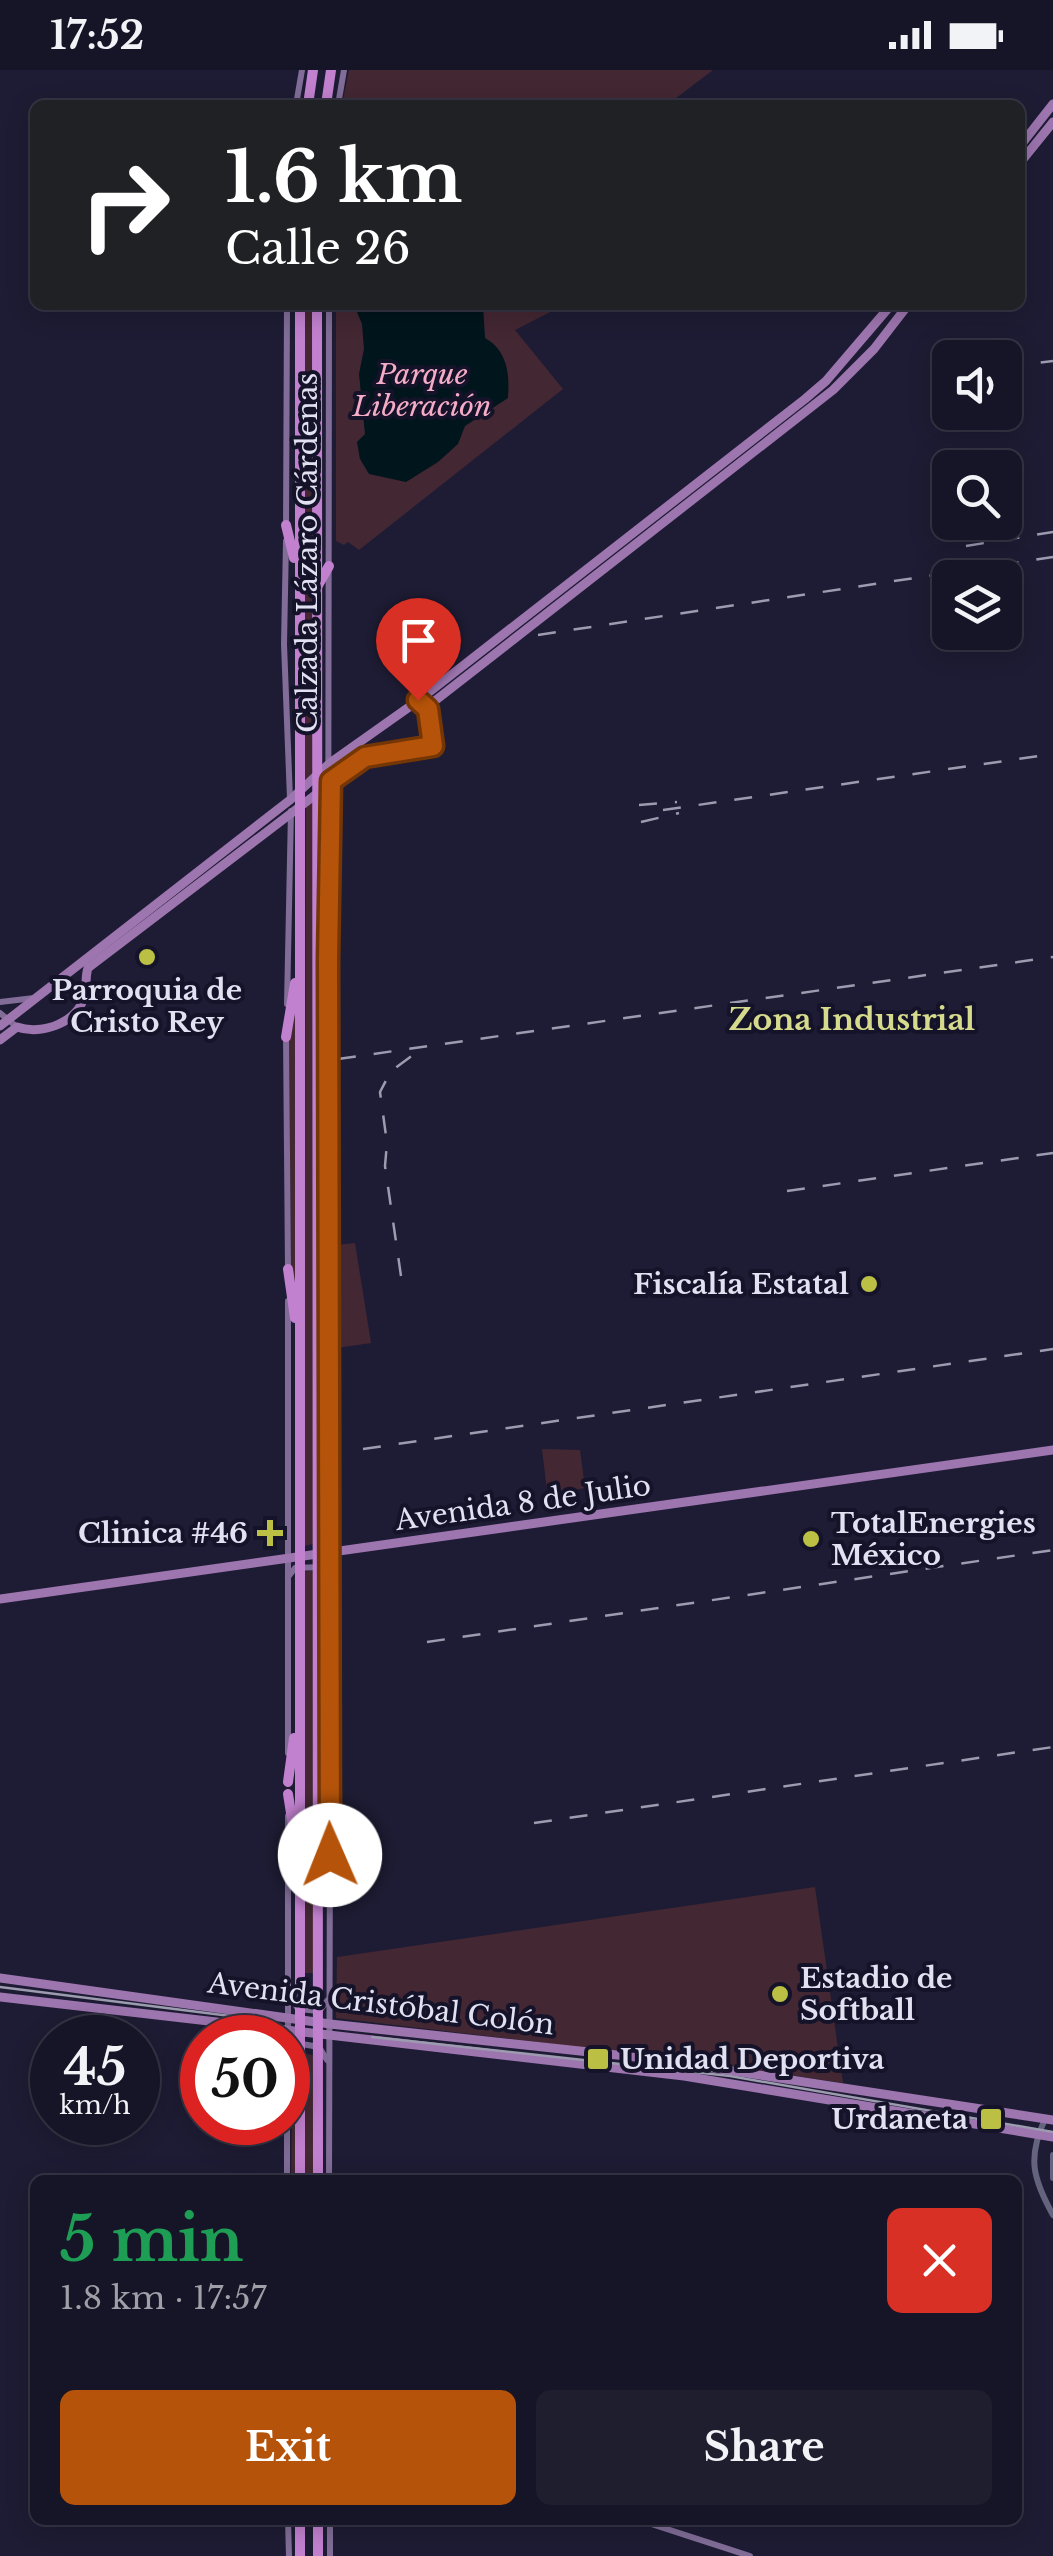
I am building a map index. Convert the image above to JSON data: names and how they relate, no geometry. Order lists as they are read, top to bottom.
{
  "streets": {
    "highway": ["Calzada Lázaro Cárdenas"],
    "main road": ["Avenida 8 de Julio", "Avenida Cristóbal Colón"]
  },
  "crossings": [
    ["Calzada Lázaro Cárdenas", "Avenida 8 de Julio"],
    ["Calzada Lázaro Cárdenas", "Avenida Cristóbal Colón"]
  ],
  "districts": ["Zona Industrial"],
  "parks": ["Parque Liberación"],
  "places": {
    "other": [
      "Parroquia de Cristo Rey",
      "Fiscalía Estatal",
      "TotalEnergies México",
      "Estadio de Softball"
    ],
    "health": ["Clinica #46"],
    "transit": ["Unidad Deportiva", "Urdaneta"]
  },
  "page": {
    "status": "17:52",
    "turn": ["1.6 km", "Calle 26"],
    "speed": "45 km/h",
    "limit": "50",
    "heading": ["5 min", "1.8 km · 17:57"],
    "buttons": ["Exit", "Share"]
  }
}
